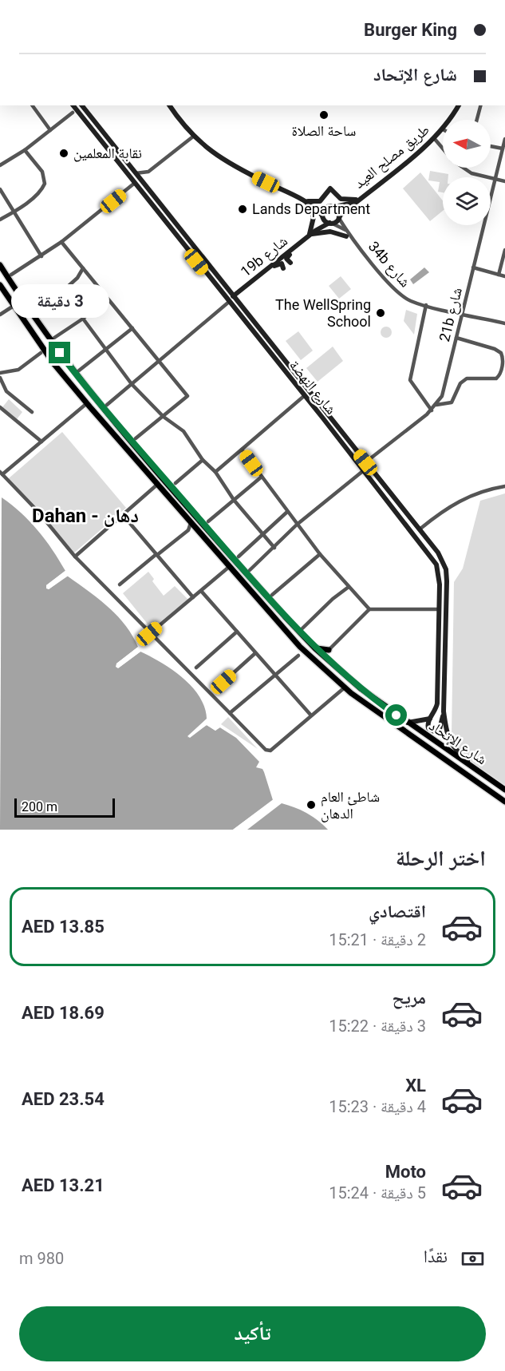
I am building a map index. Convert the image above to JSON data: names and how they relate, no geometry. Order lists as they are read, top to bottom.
{
  "streets": {
    "main road": [
      "طريق مصلح العيد",
      "19b شارع",
      "شارع النهضة",
      "شارع الإتحاد"
    ],
    "street": ["34b شارع", "21b شارع"]
  },
  "crossings": [
    ["طريق مصلح العيد", "19b شارع"],
    ["طريق مصلح العيد", "34b شارع"],
    ["19b شارع", "34b شارع"],
    ["19b شارع", "شارع النهضة"],
    ["34b شارع", "21b شارع"],
    ["21b شارع", "شارع النهضة"],
    ["شارع النهضة", "شارع الإتحاد"]
  ],
  "districts": ["Dahan - دهان"],
  "places": [
    "ساحة الصلاة",
    "نقابة المعلمين",
    "Lands Department",
    "The WellSpring School",
    "شاطئ العام الدهان"
  ],
  "scale_bar": "200 m",
  "north": "left",
  "page": {
    "banner": ["Burger King", "شارع الإتحاد"],
    "bubble": "3 دقيقة",
    "scale": "200 m",
    "heading": "اختر الرحلة",
    "list": [
      {
        "name": "اقتصادي",
        "note": "2 دقيقة · 15:21",
        "value": "AED 13.85"
      },
      {
        "name": "مريح",
        "note": "3 دقيقة · 15:22",
        "value": "AED 18.69"
      },
      {
        "name": "XL",
        "note": "4 دقيقة · 15:23",
        "value": "AED 23.54"
      },
      {
        "name": "Moto",
        "note": "5 دقيقة · 15:24",
        "value": "AED 13.21"
      }
    ],
    "pay": ["نقدًا", "980 m"],
    "buttons": "تأكيد"
  }
}
